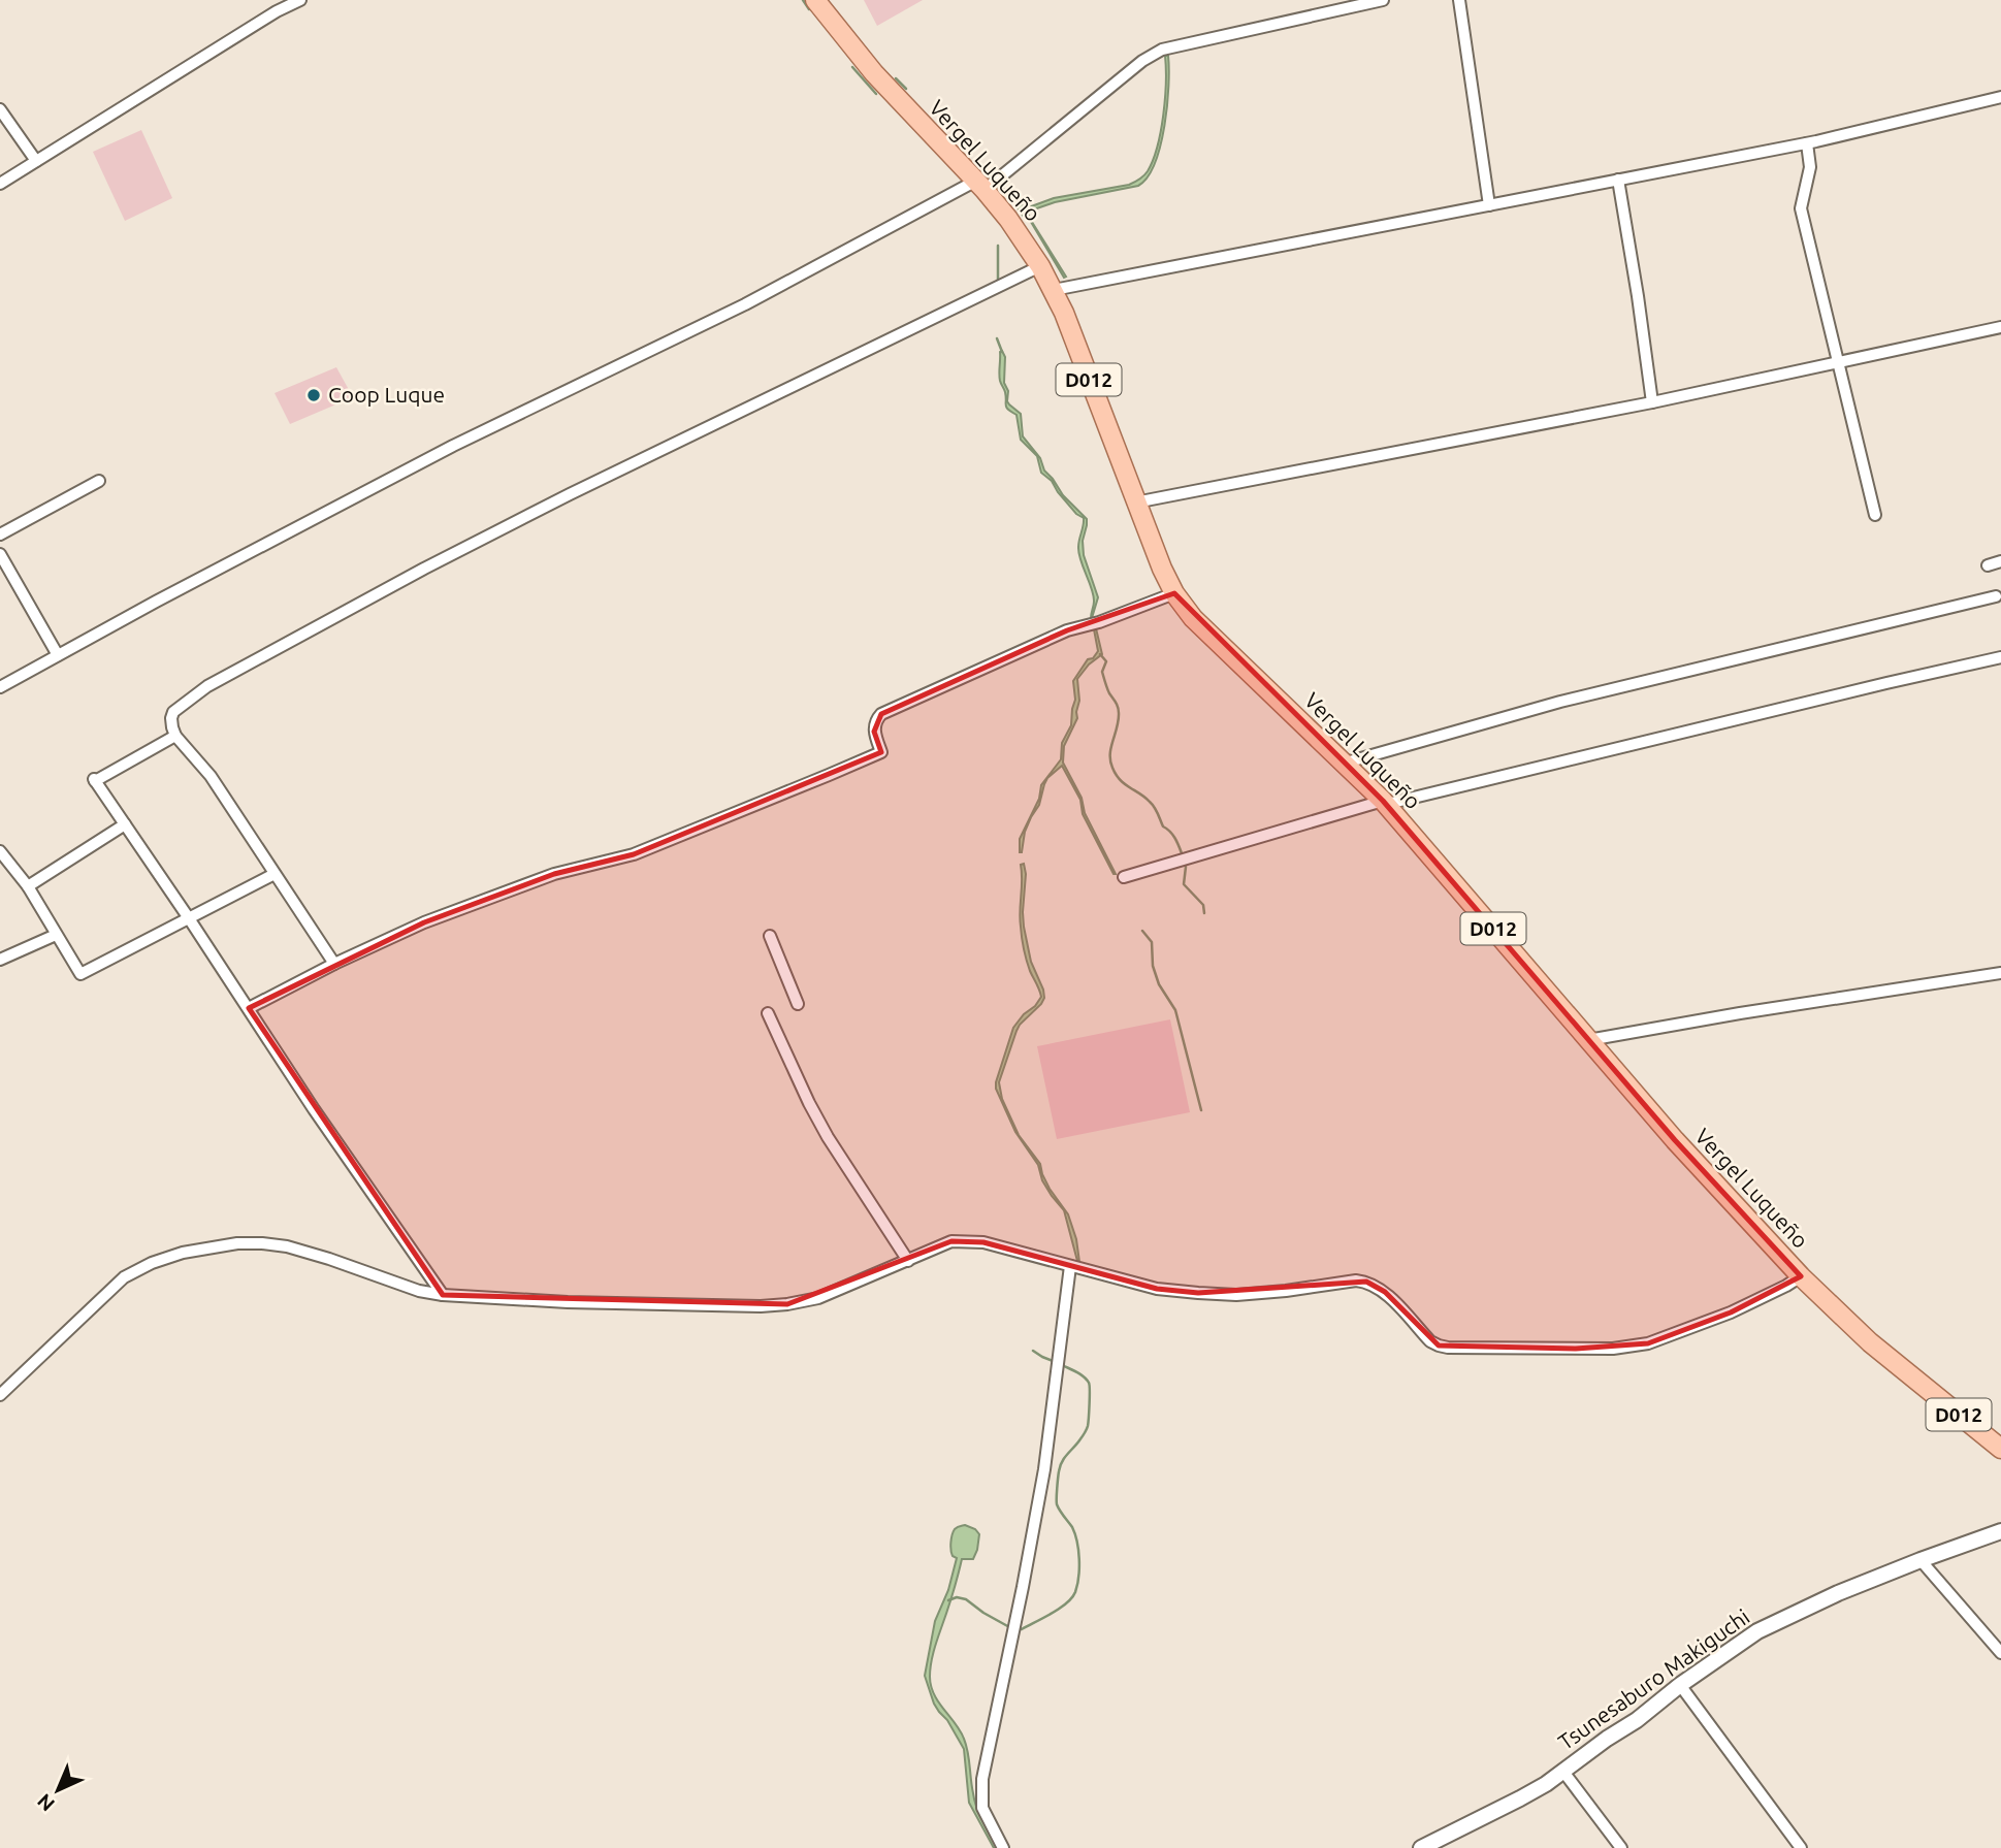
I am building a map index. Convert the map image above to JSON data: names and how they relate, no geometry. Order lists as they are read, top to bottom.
{
  "streets": {
    "main road": ["Vergel Luqueño", "D012"],
    "street": ["Tsunesaburo Makiguchi"]
  },
  "places": ["Coop Luque"],
  "north": "bottom left"
}
